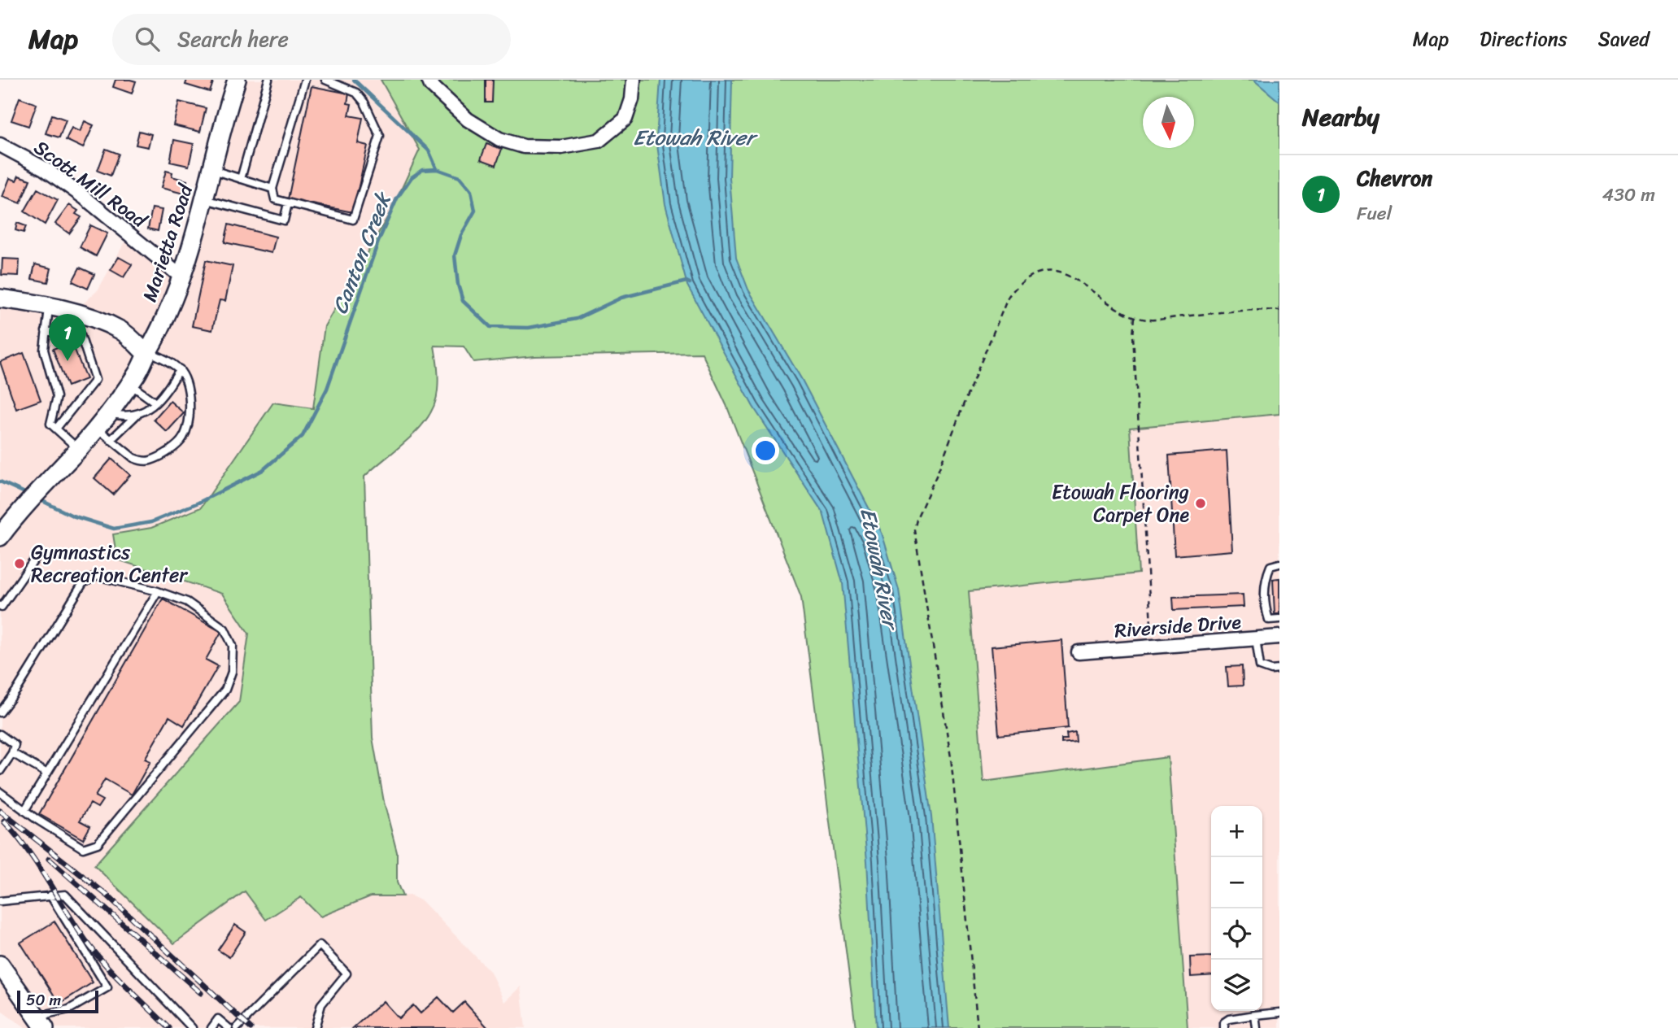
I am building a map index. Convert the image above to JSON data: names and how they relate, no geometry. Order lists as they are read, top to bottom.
{
  "streets": {
    "street": ["Scott Mill Road", "Marietta Road", "Riverside Drive"]
  },
  "crossings": [
    ["Scott Mill Road", "Marietta Road"]
  ],
  "water": ["Etowah River", "Canton Creek"],
  "places": ["Etowah Flooring Carpet One", "Gymnastics Recreation Center"],
  "scale_bar": "50 m",
  "north": "bottom",
  "page": {
    "header": "Map",
    "search": "Search here",
    "nav": ["Map", "Directions", "Saved"],
    "heading": "Nearby",
    "list": [
      {
        "mark": "1",
        "name": "Chevron",
        "note": "Fuel",
        "value": "430 m"
      }
    ],
    "pins": "1",
    "map_buttons": ["+", "−"],
    "scale": "50 m"
  }
}
